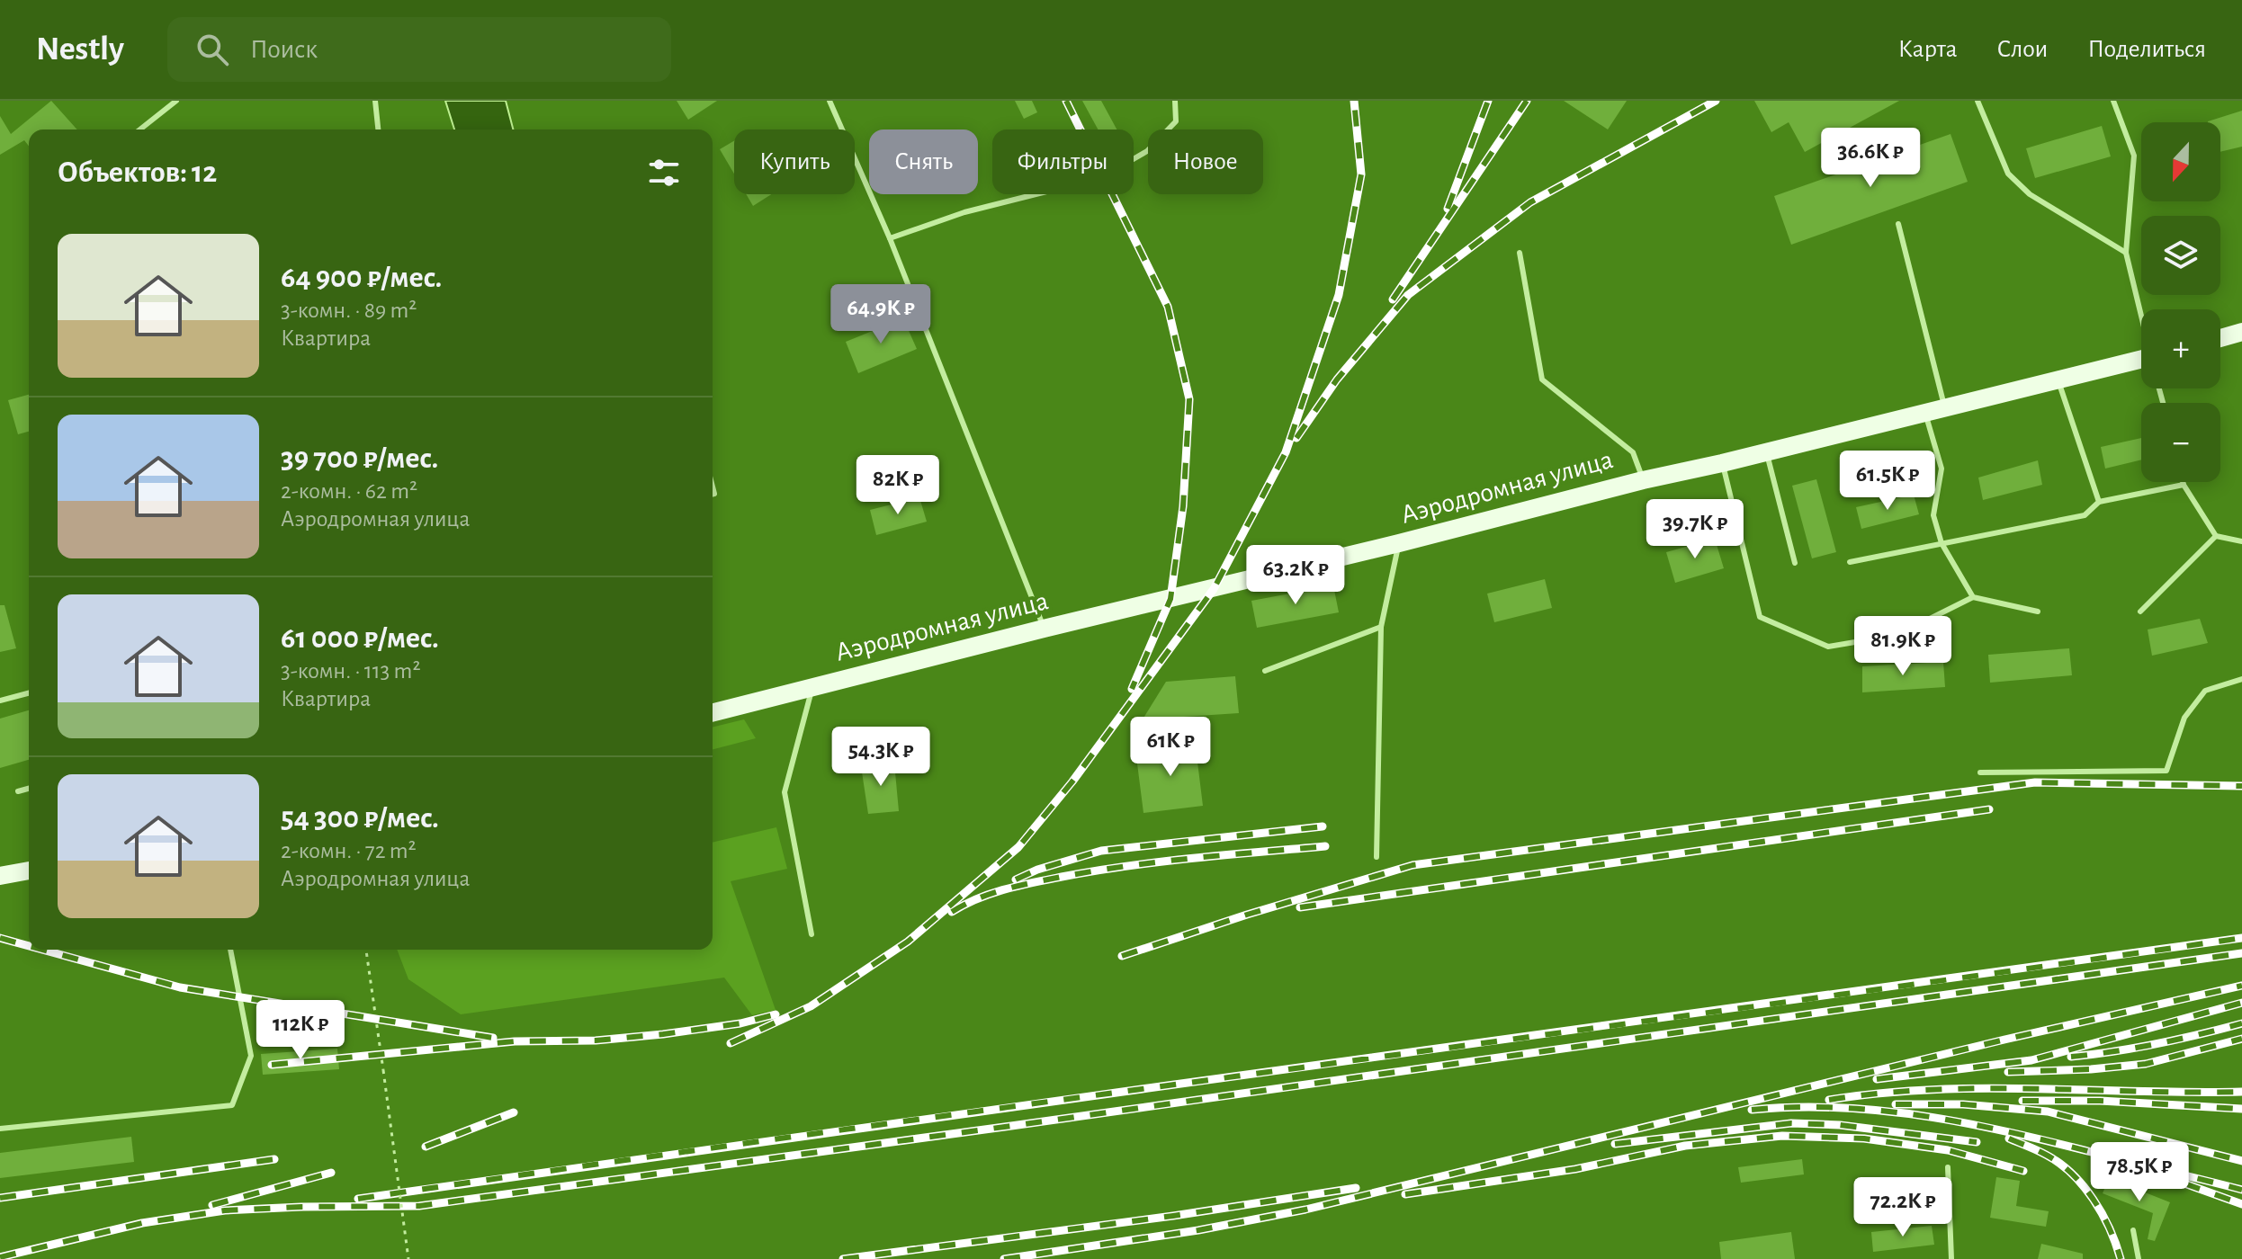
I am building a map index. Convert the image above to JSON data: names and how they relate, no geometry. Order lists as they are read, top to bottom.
{
  "streets": {
    "main road": ["Аэродромная улица"]
  },
  "north": "bottom",
  "page": {
    "header": "Nestly",
    "search": "Поиск",
    "nav": ["Карта", "Слои", "Поделиться"],
    "map_buttons": ["+", "−"],
    "price": [
      "36.6K ₽",
      "64.9K ₽",
      "61.5K ₽",
      "82K ₽",
      "39.7K ₽",
      "63.2K ₽",
      "81.9K ₽",
      "61K ₽",
      "54.3K ₽",
      "112K ₽",
      "78.5K ₽",
      "72.2K ₽"
    ],
    "chip": [
      "Купить",
      "Снять",
      "Фильтры",
      "Новое"
    ],
    "heading": "Объектов: 12",
    "list": [
      {
        "name": "64 900 ₽/мес.",
        "note": "3-комн. · 89 m² · Квартира"
      },
      {
        "name": "39 700 ₽/мес.",
        "note": "2-комн. · 62 m² · Аэродромная улица"
      },
      {
        "name": "61 000 ₽/мес.",
        "note": "3-комн. · 113 m² · Квартира"
      },
      {
        "name": "54 300 ₽/мес.",
        "note": "2-комн. · 72 m² · Аэродромная улица"
      }
    ]
  }
}
